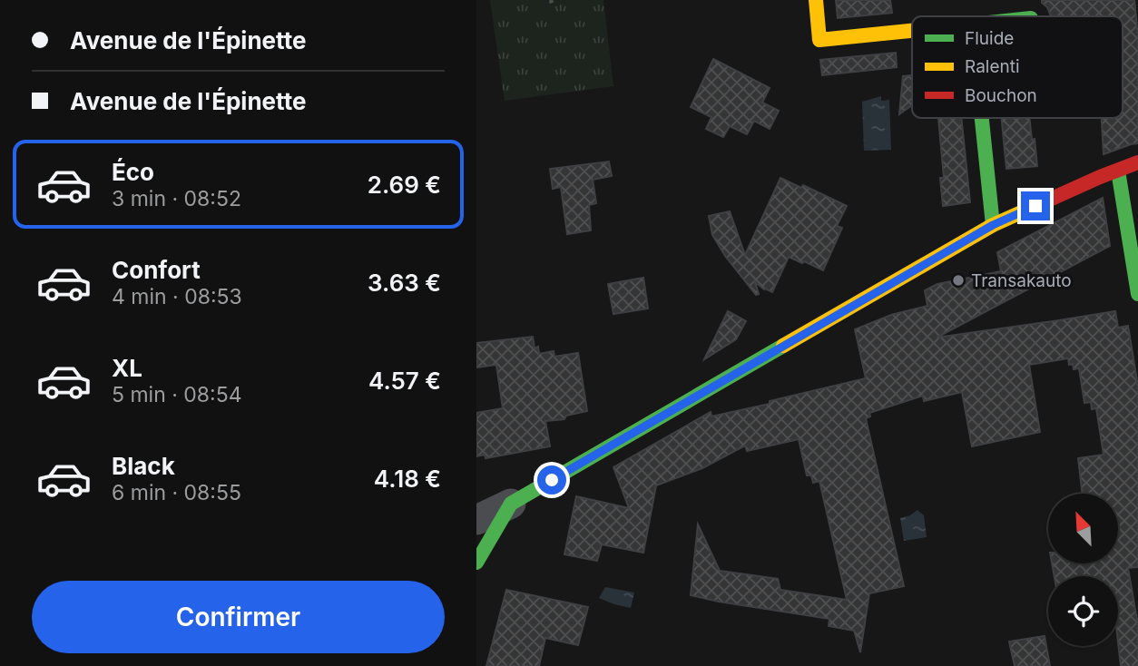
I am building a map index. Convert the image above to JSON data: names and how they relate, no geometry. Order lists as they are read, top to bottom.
{
  "places": ["Transakauto"],
  "legend": ["Fluide", "Ralenti", "Bouchon"],
  "north": "top left",
  "page": {
    "banner": ["Avenue de l'Épinette", "Avenue de l'Épinette"],
    "list": [
      {
        "name": "Éco",
        "note": "3 min · 08:52",
        "value": "2.69 €"
      },
      {
        "name": "Confort",
        "note": "4 min · 08:53",
        "value": "3.63 €"
      },
      {
        "name": "XL",
        "note": "5 min · 08:54",
        "value": "4.57 €"
      },
      {
        "name": "Black",
        "note": "6 min · 08:55",
        "value": "4.18 €"
      }
    ],
    "buttons": "Confirmer"
  }
}
